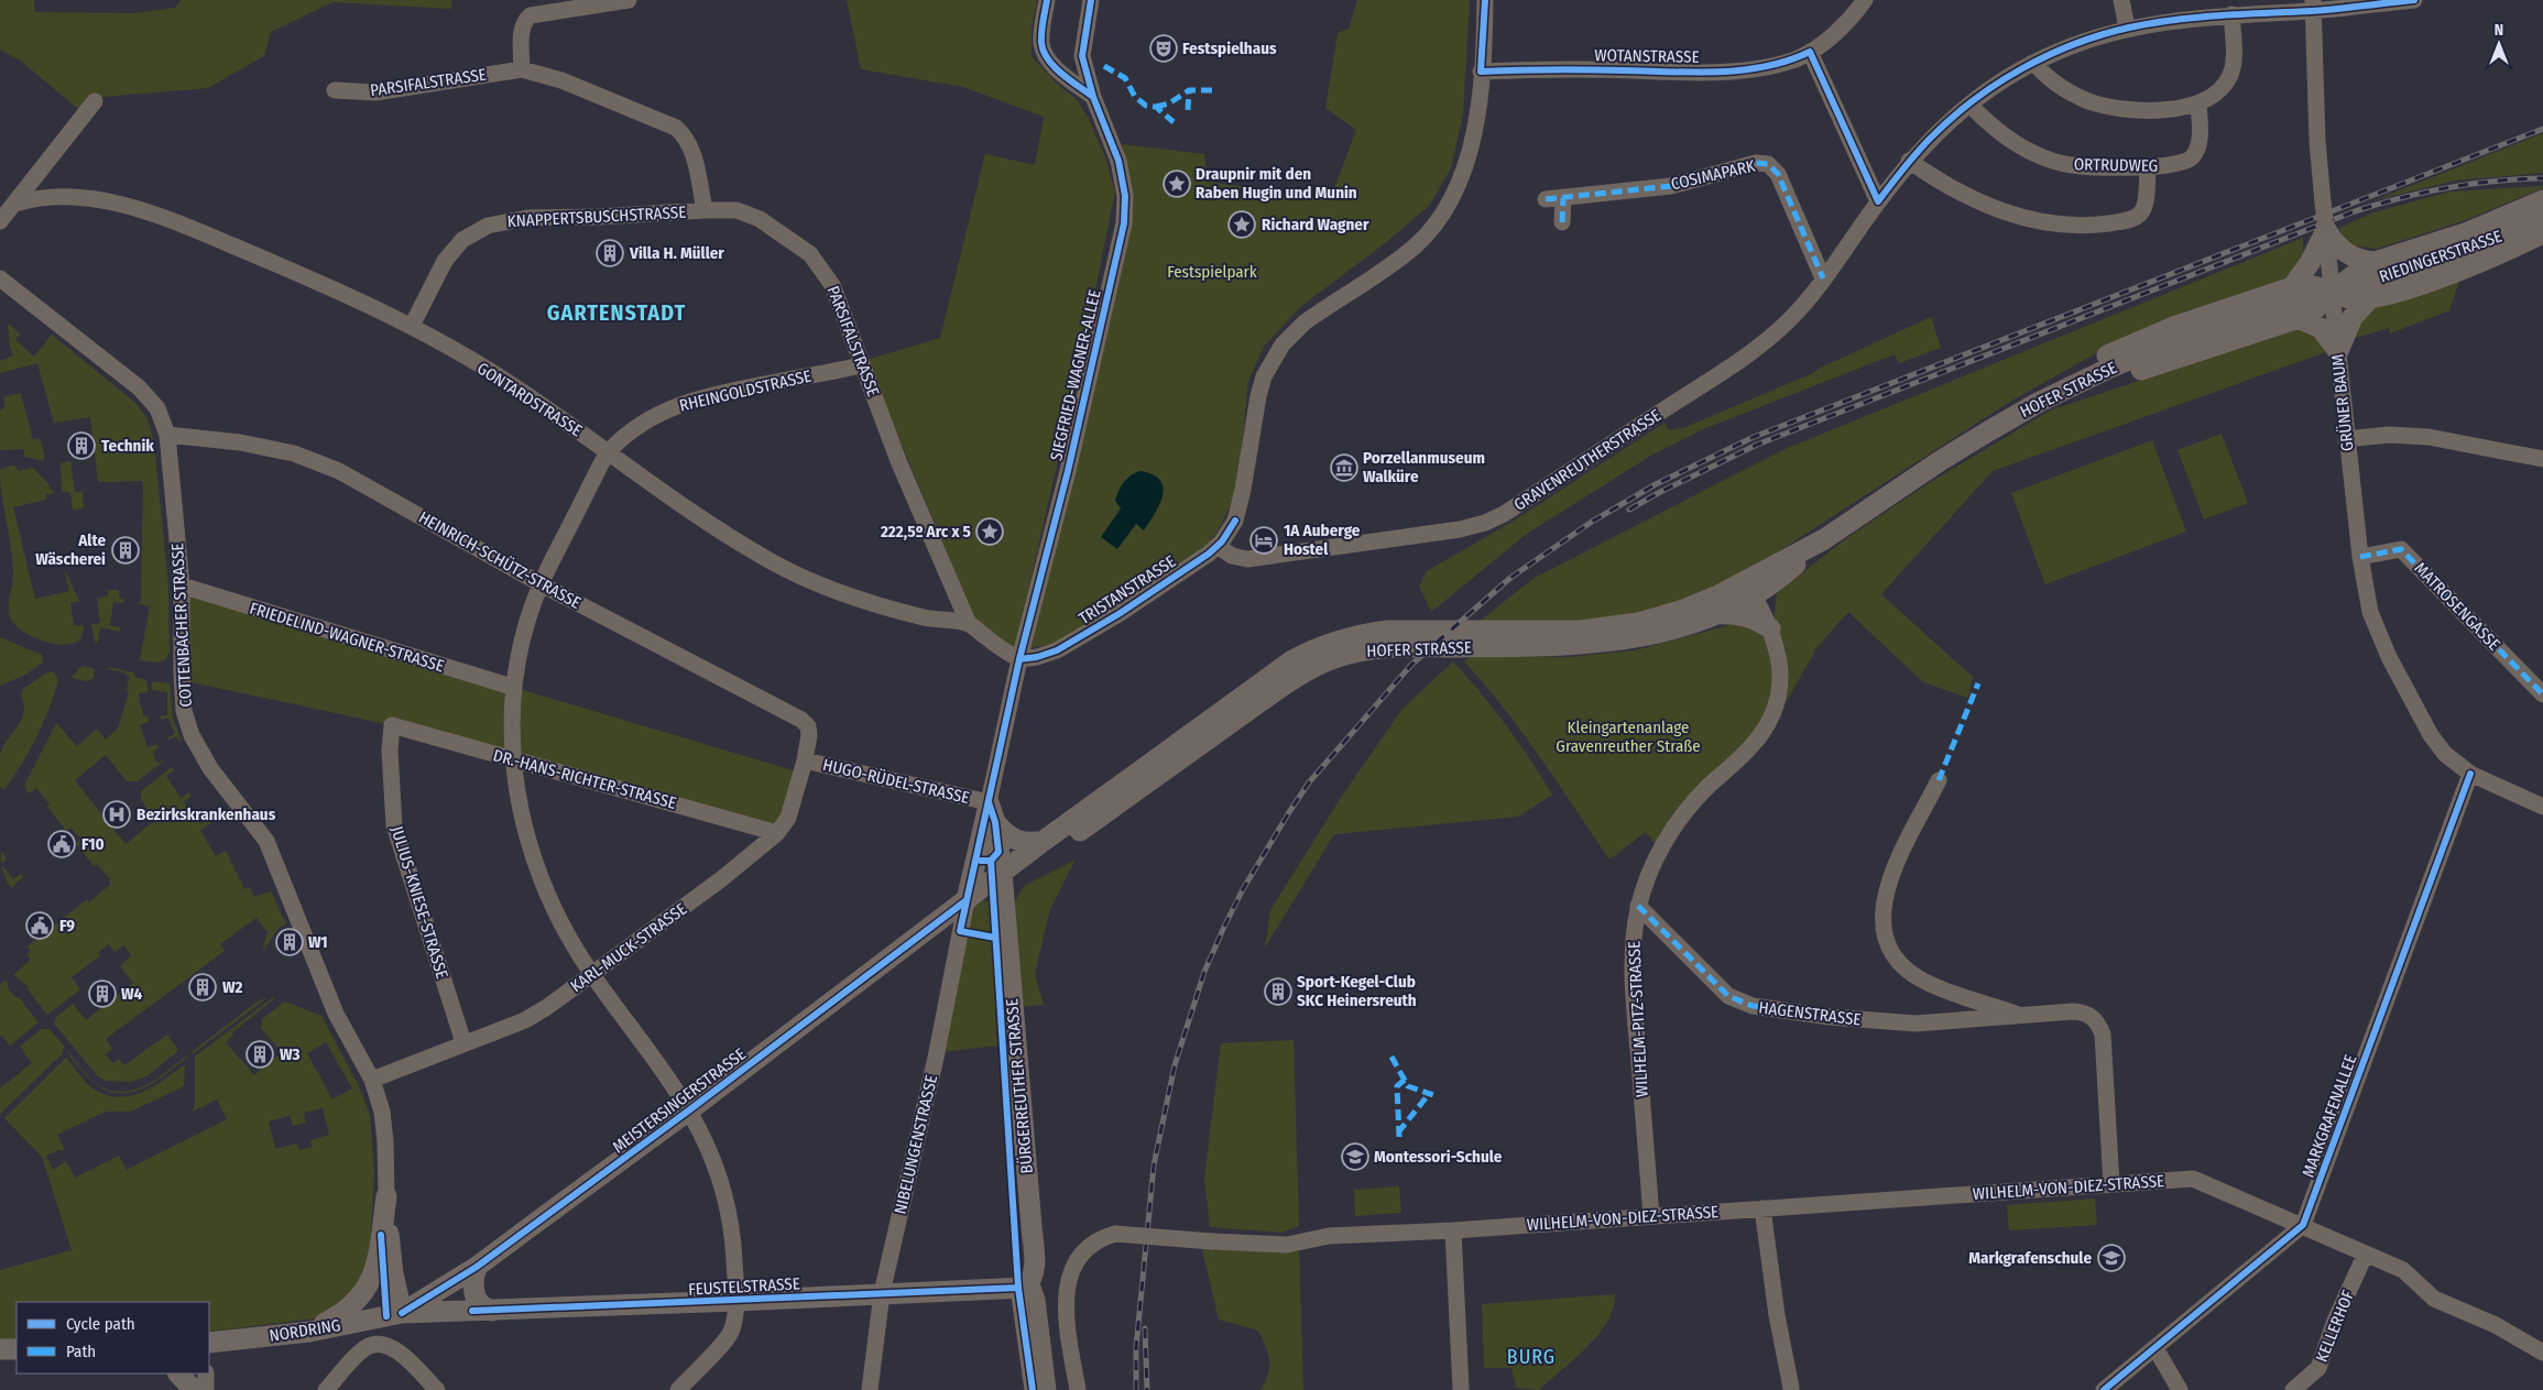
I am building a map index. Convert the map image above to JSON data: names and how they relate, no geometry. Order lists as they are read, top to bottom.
{
  "streets": {
    "main road": [
      "RIEDINGERSTRASSE",
      "HOFER STRASSE",
      "BÜRGERREUTHER STRASSE",
      "MEISTERSINGERSTRASSE",
      "FEUSTELSTRASSE",
      "NORDRING"
    ],
    "street": [
      "WOTANSTRASSE",
      "PARSIFALSTRASSE",
      "ORTRUDWEG",
      "COSIMAPARK",
      "KNAPPERTSBUSCHSTRASSE",
      "SIEGFRIED-WAGNER-ALLEE",
      "RHEINGOLDSTRASSE",
      "GONTARDSTRASSE",
      "GRÜNER BAUM",
      "GRAVENREUTHERSTRASSE",
      "HEINRICH-SCHÜTZ-STRASSE",
      "TRISTANSTRASSE",
      "MATROSENGASSE",
      "COTTENBACHER STRASSE",
      "FRIEDELIND-WAGNER-STRASSE",
      "DR.-HANS-RICHTER-STRASSE",
      "HUGO-RÜDEL-STRASSE",
      "JULIUS-KNIESE-STRASSE",
      "KARL-MUCK-STRASSE",
      "HAGENSTRASSE",
      "WILHELM-PITZ-STRASSE",
      "MARKGRAFENALLEE",
      "NIBELUNGENSTRASSE",
      "WILHELM-VON-DIEZ-STRASSE",
      "KELLERHOF"
    ]
  },
  "crossings": [
    ["WOTANSTRASSE", "TRISTANSTRASSE"],
    ["PARSIFALSTRASSE", "KNAPPERTSBUSCHSTRASSE"],
    ["PARSIFALSTRASSE", "RHEINGOLDSTRASSE"],
    ["PARSIFALSTRASSE", "GONTARDSTRASSE"],
    ["ORTRUDWEG", "GRAVENREUTHERSTRASSE"],
    ["COSIMAPARK", "GRAVENREUTHERSTRASSE"],
    ["KNAPPERTSBUSCHSTRASSE", "GONTARDSTRASSE"],
    ["RIEDINGERSTRASSE", "HOFER STRASSE"],
    ["RIEDINGERSTRASSE", "GRÜNER BAUM"],
    ["SIEGFRIED-WAGNER-ALLEE", "GONTARDSTRASSE"],
    ["SIEGFRIED-WAGNER-ALLEE", "TRISTANSTRASSE"],
    ["HOFER STRASSE", "GRÜNER BAUM"],
    ["HOFER STRASSE", "WILHELM-PITZ-STRASSE"],
    ["HOFER STRASSE", "BÜRGERREUTHER STRASSE"],
    ["HOFER STRASSE", "MEISTERSINGERSTRASSE"],
    ["RHEINGOLDSTRASSE", "GONTARDSTRASSE"],
    ["GONTARDSTRASSE", "TRISTANSTRASSE"],
    ["GRÜNER BAUM", "GRAVENREUTHERSTRASSE"],
    ["GRÜNER BAUM", "MATROSENGASSE"],
    ["GRÜNER BAUM", "MARKGRAFENALLEE"],
    ["GRAVENREUTHERSTRASSE", "TRISTANSTRASSE"],
    ["HEINRICH-SCHÜTZ-STRASSE", "COTTENBACHER STRASSE"],
    ["HEINRICH-SCHÜTZ-STRASSE", "KARL-MUCK-STRASSE"],
    ["COTTENBACHER STRASSE", "FRIEDELIND-WAGNER-STRASSE"],
    ["COTTENBACHER STRASSE", "KARL-MUCK-STRASSE"],
    ["DR.-HANS-RICHTER-STRASSE", "JULIUS-KNIESE-STRASSE"],
    ["DR.-HANS-RICHTER-STRASSE", "KARL-MUCK-STRASSE"],
    ["HUGO-RÜDEL-STRASSE", "KARL-MUCK-STRASSE"],
    ["HUGO-RÜDEL-STRASSE", "BÜRGERREUTHER STRASSE"],
    ["JULIUS-KNIESE-STRASSE", "KARL-MUCK-STRASSE"],
    ["HAGENSTRASSE", "WILHELM-PITZ-STRASSE"],
    ["HAGENSTRASSE", "WILHELM-VON-DIEZ-STRASSE"],
    ["WILHELM-PITZ-STRASSE", "WILHELM-VON-DIEZ-STRASSE"],
    ["BÜRGERREUTHER STRASSE", "MEISTERSINGERSTRASSE"],
    ["BÜRGERREUTHER STRASSE", "FEUSTELSTRASSE"],
    ["MEISTERSINGERSTRASSE", "NIBELUNGENSTRASSE"],
    ["MEISTERSINGERSTRASSE", "FEUSTELSTRASSE"],
    ["MEISTERSINGERSTRASSE", "NORDRING"],
    ["MARKGRAFENALLEE", "WILHELM-VON-DIEZ-STRASSE"],
    ["NIBELUNGENSTRASSE", "FEUSTELSTRASSE"],
    ["WILHELM-VON-DIEZ-STRASSE", "KELLERHOF"],
    ["FEUSTELSTRASSE", "NORDRING"]
  ],
  "districts": ["GARTENSTADT", "BURG"],
  "parks": ["Festspielpark", "Kleingartenanlage Gravenreuther Straße"],
  "places": {
    "theatre": ["Festspielhaus"],
    "place": ["Draupnir mit den Raben Hugin und Munin", "Richard Wagner", "222,5º Arc x 5"],
    "building": [
      "Villa H. Müller",
      "Technik",
      "Alte Wäscherei",
      "W1",
      "W2",
      "Sport-Kegel-Club SKC Heinersreuth",
      "W4",
      "W3"
    ],
    "museum": ["Porzellanmuseum Walküre"],
    "hotel": ["1A Auberge Hostel"],
    "hospital": ["Bezirkskrankenhaus"],
    "public building": ["F10", "F9"],
    "school or university": ["Montessori-Schule", "Markgrafenschule"]
  },
  "legend": ["Cycle path", "Path"],
  "north": "top"
}
